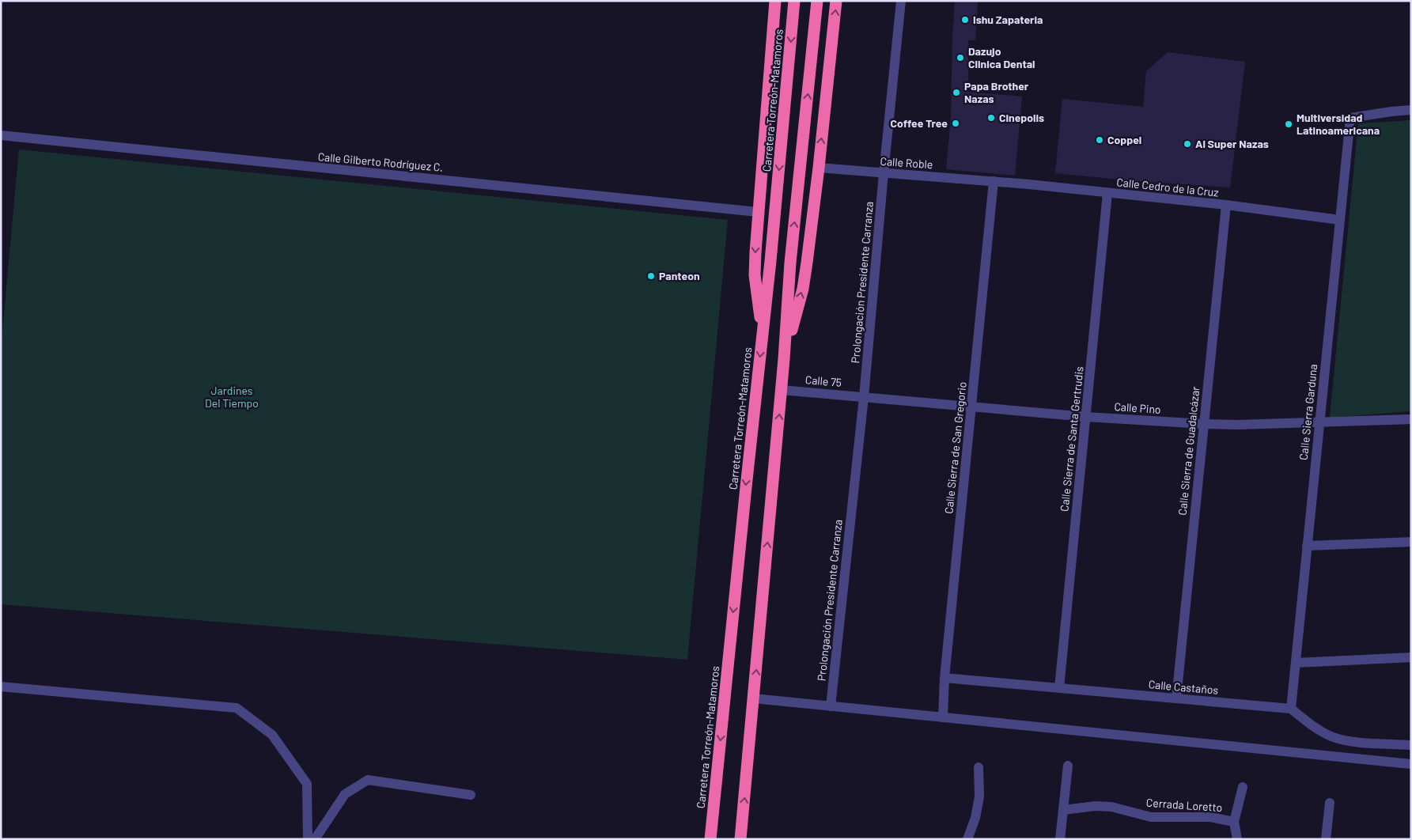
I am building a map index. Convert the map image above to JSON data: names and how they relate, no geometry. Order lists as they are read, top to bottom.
{
  "streets": {
    "highway": ["Carretera Torreón-Matamoros"],
    "street": [
      "Calle Gilberto Rodríguez C.",
      "Calle Roble",
      "Calle Cedro de la Cruz",
      "Prolongación Presidente Carranza",
      "Calle 75",
      "Calle Pino",
      "Calle Sierra Garduna",
      "Calle Sierra de Santa Gertrudis",
      "Calle Sierra de San Gregorio",
      "Calle Sierra de Guadalcázar",
      "Calle Castaños",
      "Cerrada Loretto"
    ]
  },
  "crossings": [
    ["Calle Roble", "Calle Cedro de la Cruz"],
    ["Calle Roble", "Prolongación Presidente Carranza"],
    ["Calle Roble", "Calle Sierra de San Gregorio"],
    ["Calle Cedro de la Cruz", "Calle Sierra Garduna"],
    ["Calle Cedro de la Cruz", "Calle Sierra de Santa Gertrudis"],
    ["Calle Cedro de la Cruz", "Calle Sierra de San Gregorio"],
    ["Calle Cedro de la Cruz", "Calle Sierra de Guadalcázar"],
    ["Prolongación Presidente Carranza", "Calle 75"],
    ["Prolongación Presidente Carranza", "Calle Pino"],
    ["Calle 75", "Calle Pino"],
    ["Calle Pino", "Calle Sierra Garduna"],
    ["Calle Pino", "Calle Sierra de Santa Gertrudis"],
    ["Calle Pino", "Calle Sierra de San Gregorio"],
    ["Calle Pino", "Calle Sierra de Guadalcázar"],
    ["Calle Sierra Garduna", "Calle Castaños"],
    ["Calle Sierra de Santa Gertrudis", "Calle Castaños"],
    ["Calle Sierra de San Gregorio", "Calle Castaños"],
    ["Calle Sierra de Guadalcázar", "Calle Castaños"]
  ],
  "parks": ["Jardines Del Tiempo"],
  "places": [
    "Ishu Zapateria",
    "Dazujo Clinica Dental",
    "Papa Brother Nazas",
    "Cinepolis",
    "Coffee Tree",
    "Multiversidad Latinoamericana",
    "Coppel",
    "Al Super Nazas",
    "Panteon"
  ]
}
